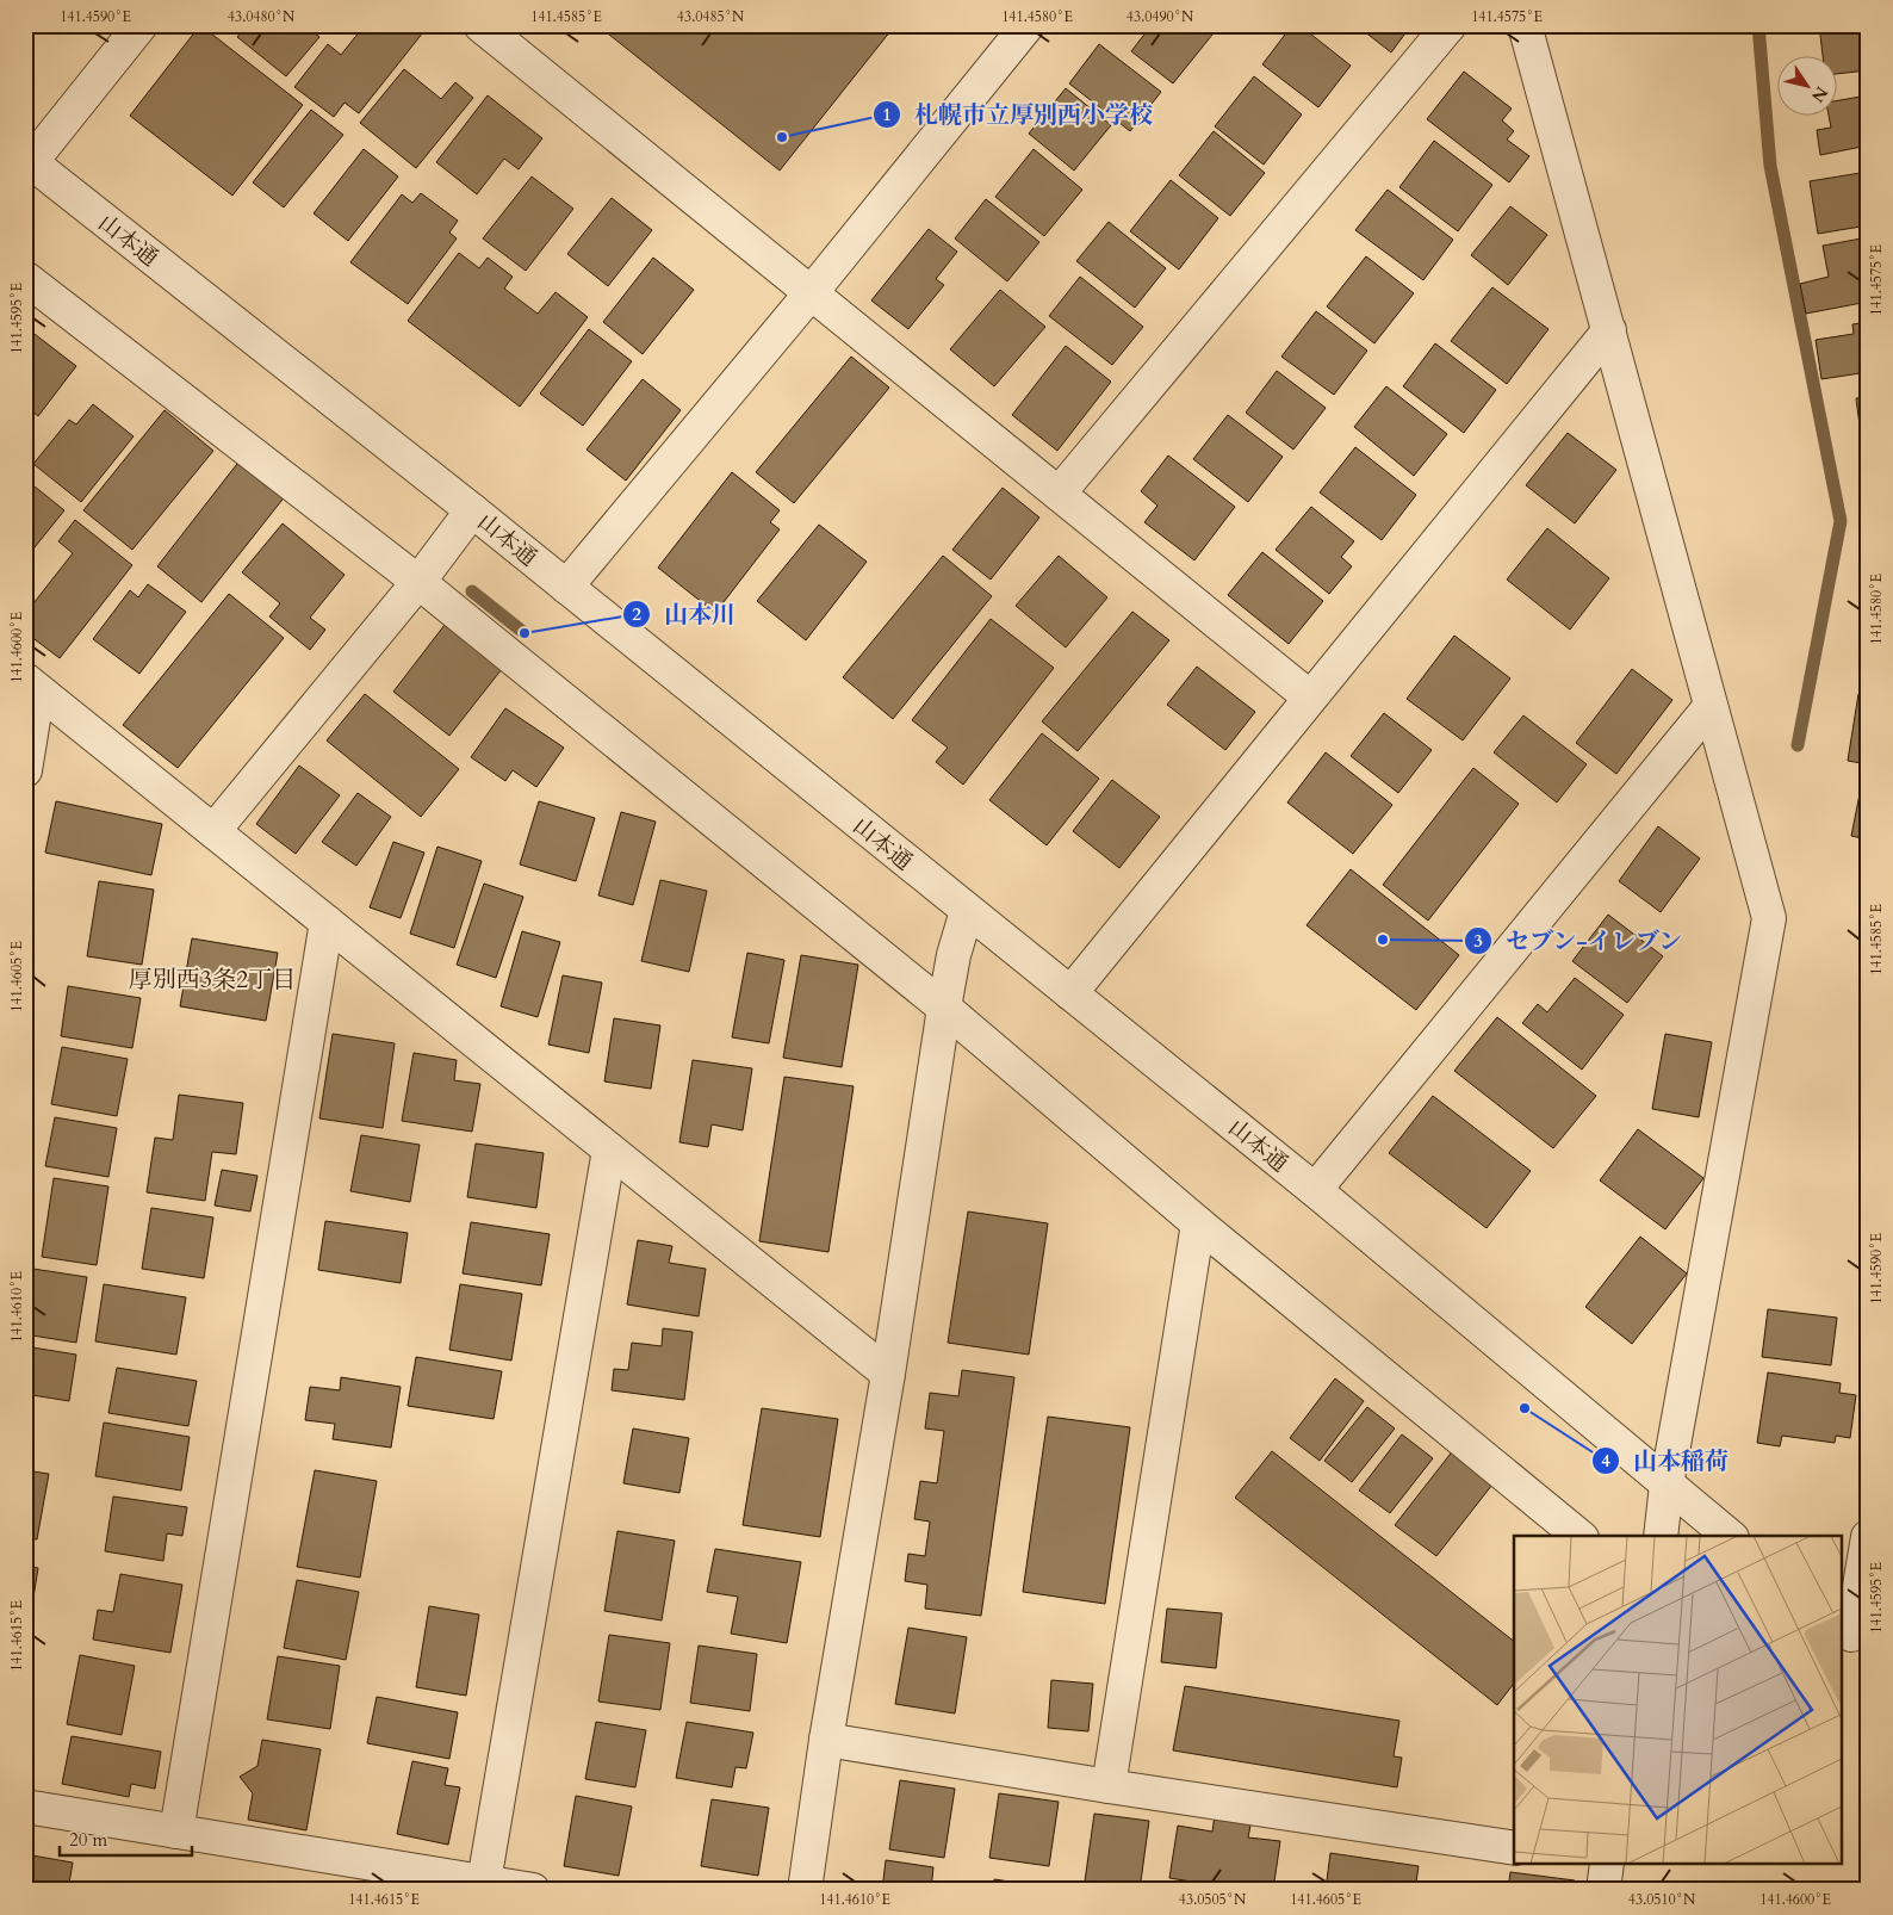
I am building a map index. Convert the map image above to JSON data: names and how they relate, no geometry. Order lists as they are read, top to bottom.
{
  "streets": {
    "street": ["山本通"]
  },
  "districts": ["厚別西3条2丁目"],
  "places": [
    "札幌市立厚別西小学校",
    "山本川",
    "セブン-イレブン",
    "山本稲荷"
  ],
  "scale_bar": "20 m",
  "north": "bottom right",
  "coordinates": [
    "141.4590°E",
    "43.0480°N",
    "141.4585°E",
    "43.0485°N",
    "141.4580°E",
    "43.0490°N",
    "141.4575°E",
    "141.4595°E",
    "141.4600°E",
    "141.4605°E",
    "141.4610°E",
    "141.4615°E",
    "43.0505°N",
    "43.0510°N"
  ]
}
